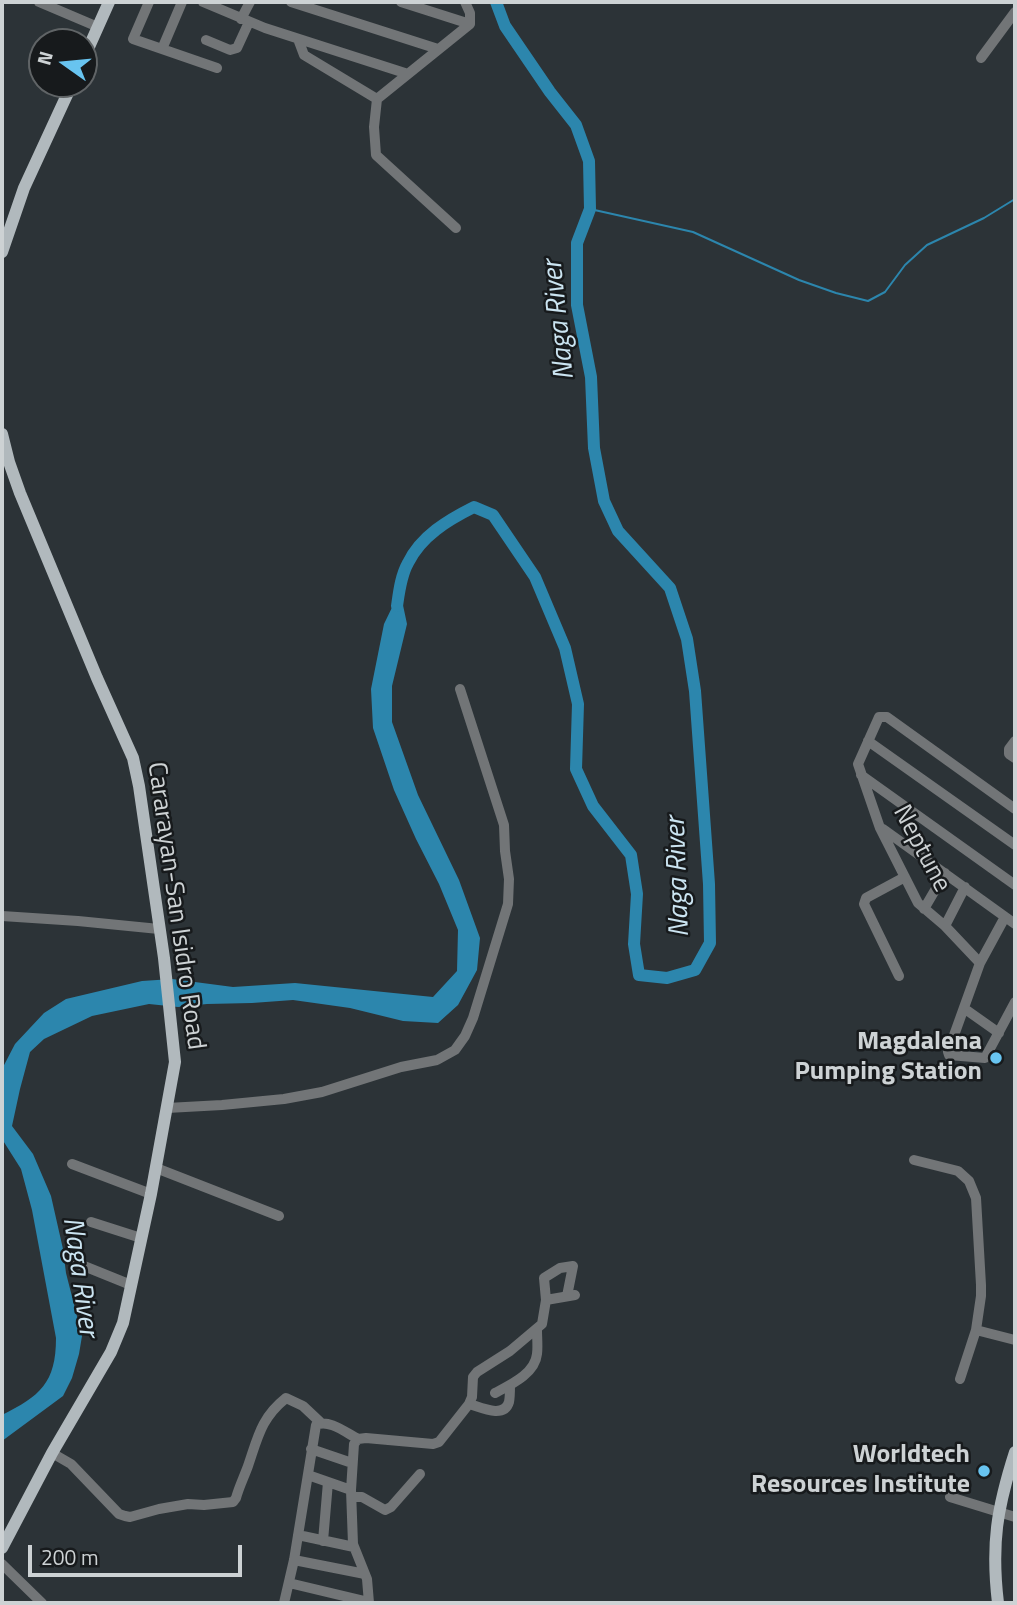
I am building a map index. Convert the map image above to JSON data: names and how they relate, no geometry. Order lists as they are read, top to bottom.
{
  "streets": {
    "main road": ["Cararayan-San Isidro Road"],
    "street": ["Neptune"]
  },
  "water": ["Naga River"],
  "places": ["Magdalena Pumping Station", "Worldtech Resources Institute"],
  "scale_bar": "200 m",
  "north": "left"
}
